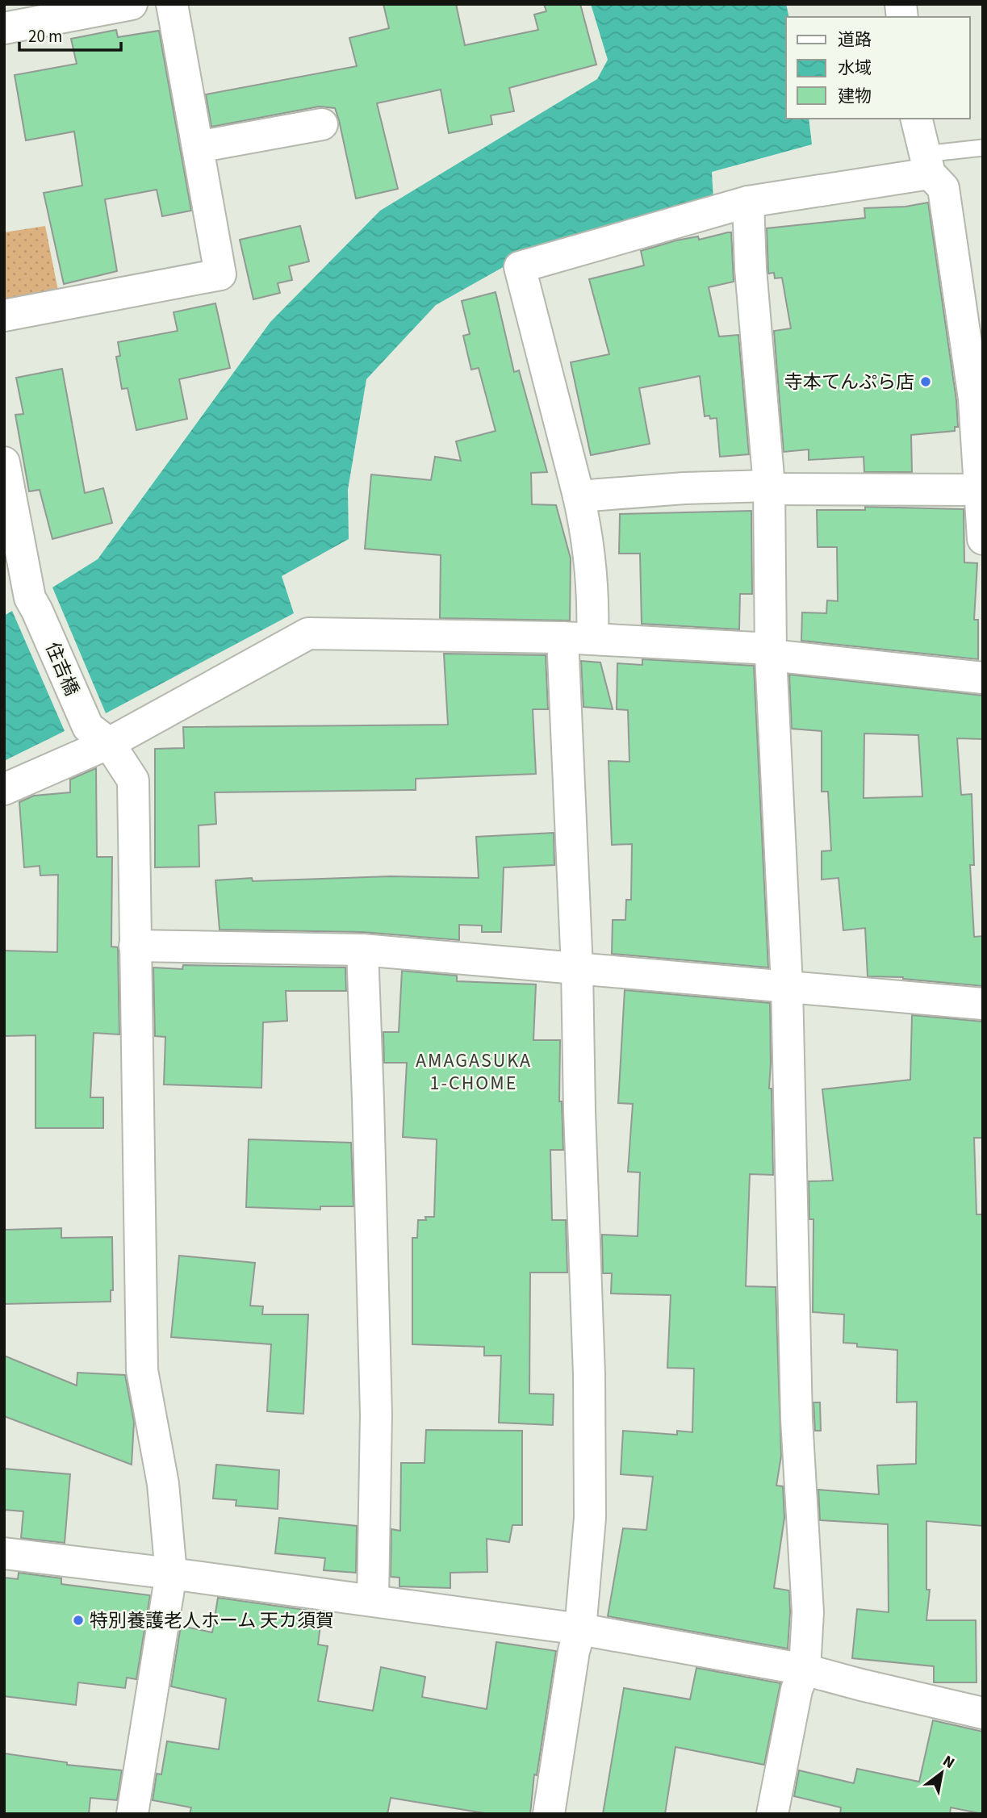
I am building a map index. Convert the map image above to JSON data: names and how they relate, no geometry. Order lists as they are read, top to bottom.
{
  "streets": {
    "street": ["住吉橋"]
  },
  "districts": ["AMAGASUKA 1-CHOME"],
  "places": ["寺本てんぷら店", "特別養護老人ホーム 天カ須賀"],
  "legend": ["道路", "水域", "建物"],
  "scale_bar": "20 m",
  "north": "top right"
}
